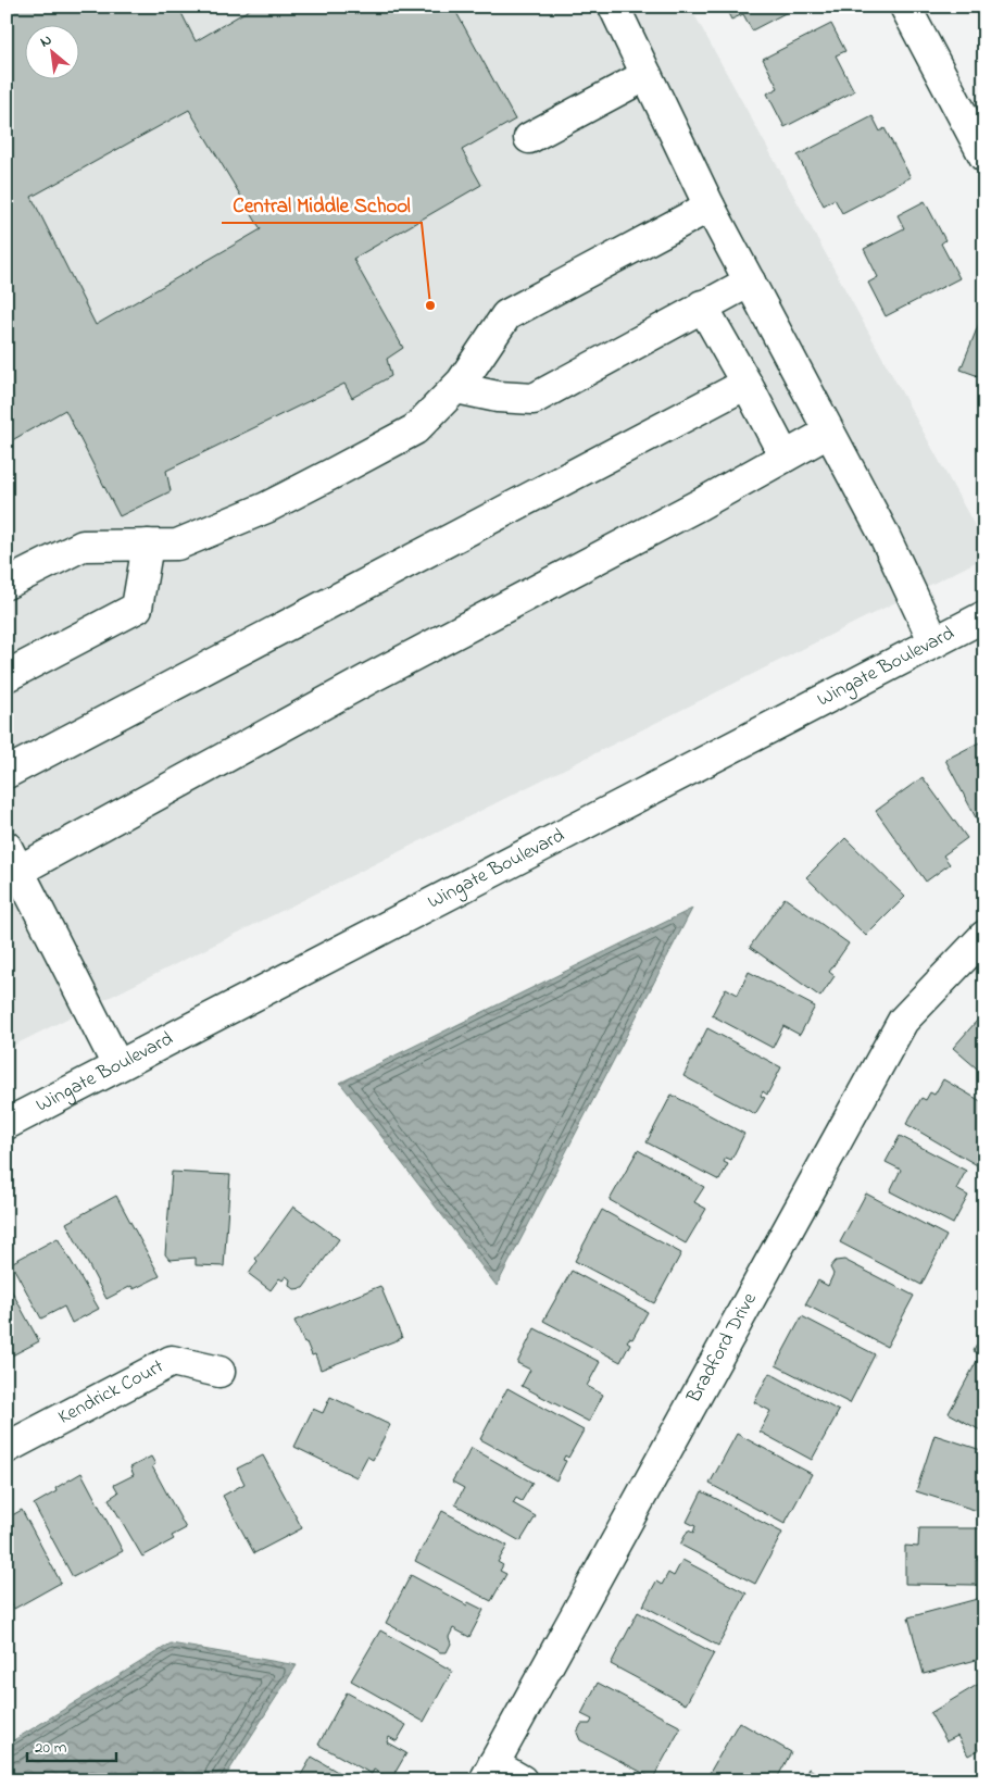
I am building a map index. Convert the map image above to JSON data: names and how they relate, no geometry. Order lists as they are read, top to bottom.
{
  "streets": {
    "street": ["Wingate Boulevard", "Bradford Drive", "Kendrick Court"]
  },
  "places": ["Central Middle School"],
  "scale_bar": "20 m",
  "north": "top left"
}
